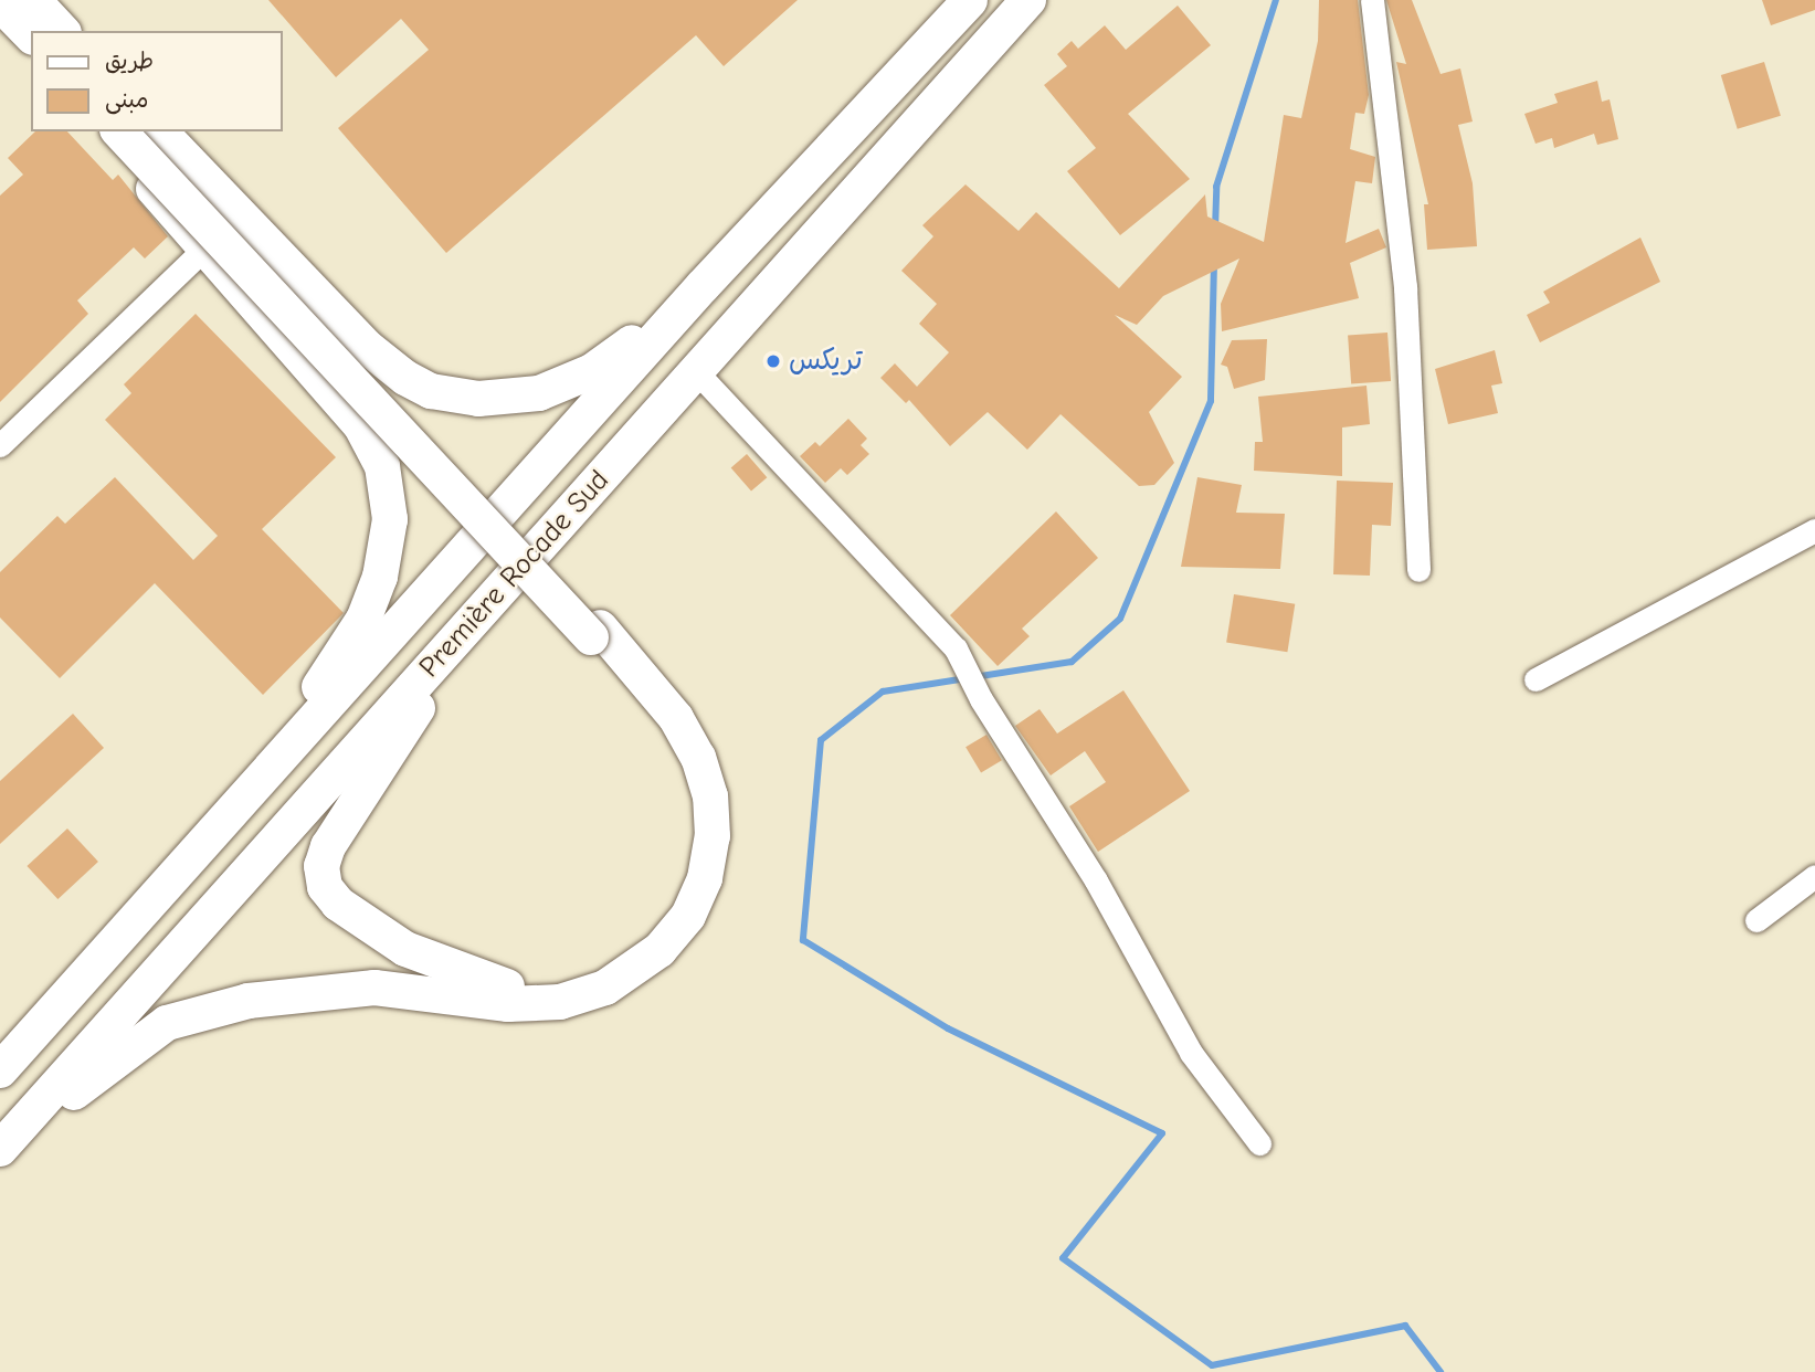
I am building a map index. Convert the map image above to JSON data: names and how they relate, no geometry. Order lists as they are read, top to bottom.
{
  "streets": {
    "highway": ["Première Rocade Sud"]
  },
  "places": ["تريكس"],
  "legend": ["طريق", "مبنى"]
}
